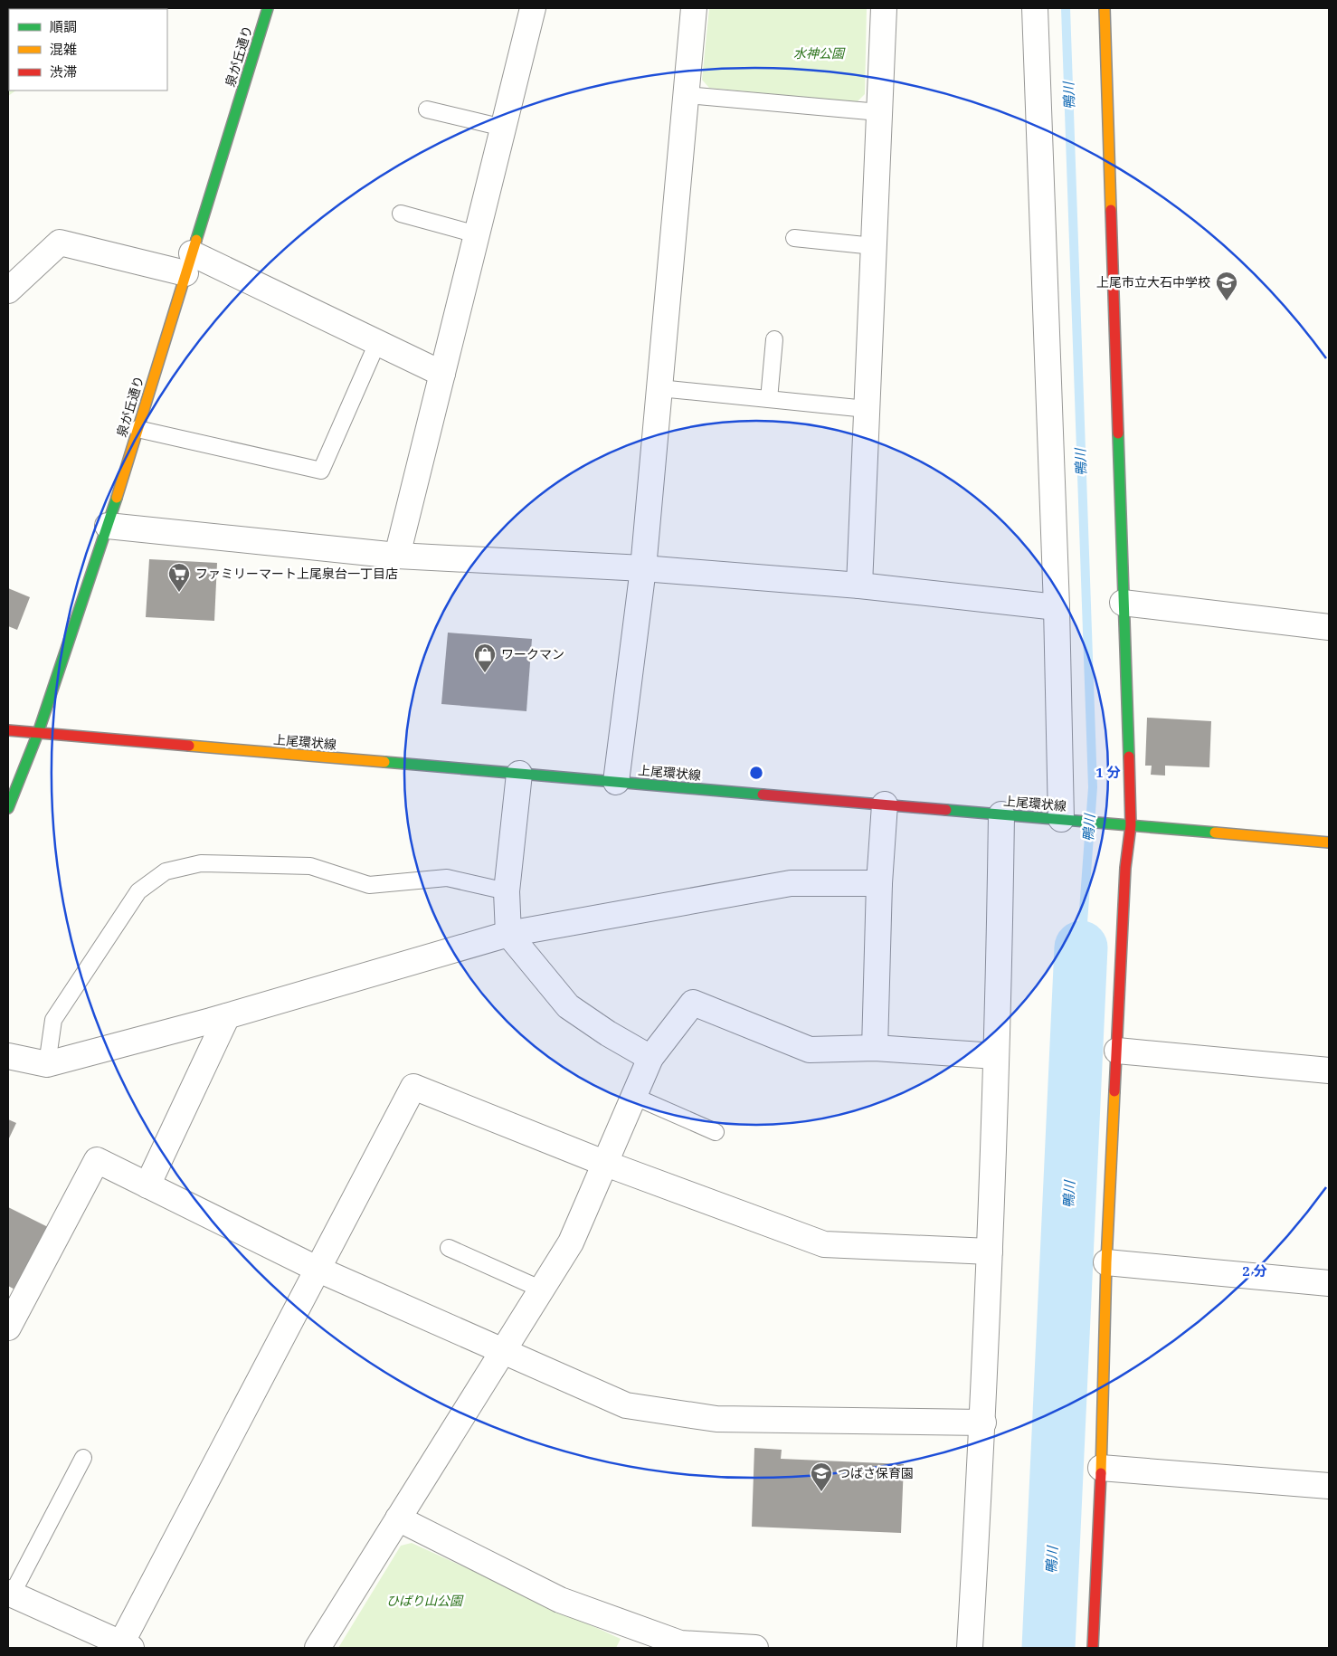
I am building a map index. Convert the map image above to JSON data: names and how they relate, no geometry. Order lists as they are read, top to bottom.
{
  "streets": {
    "street": ["泉が丘通り", "上尾環状線"]
  },
  "crossings": [
    ["泉が丘通り", "上尾環状線"]
  ],
  "water": ["鴨川"],
  "parks": ["水神公園", "ひばり山公園"],
  "places": {
    "school or university": ["上尾市立大石中学校", "つばさ保育園"],
    "supermarket": ["ファミリーマート上尾泉台一丁目店"],
    "shop": ["ワークマン"]
  },
  "legend": ["順調", "混雑", "渋滞"],
  "rings": ["1 分", "2 分"]
}
